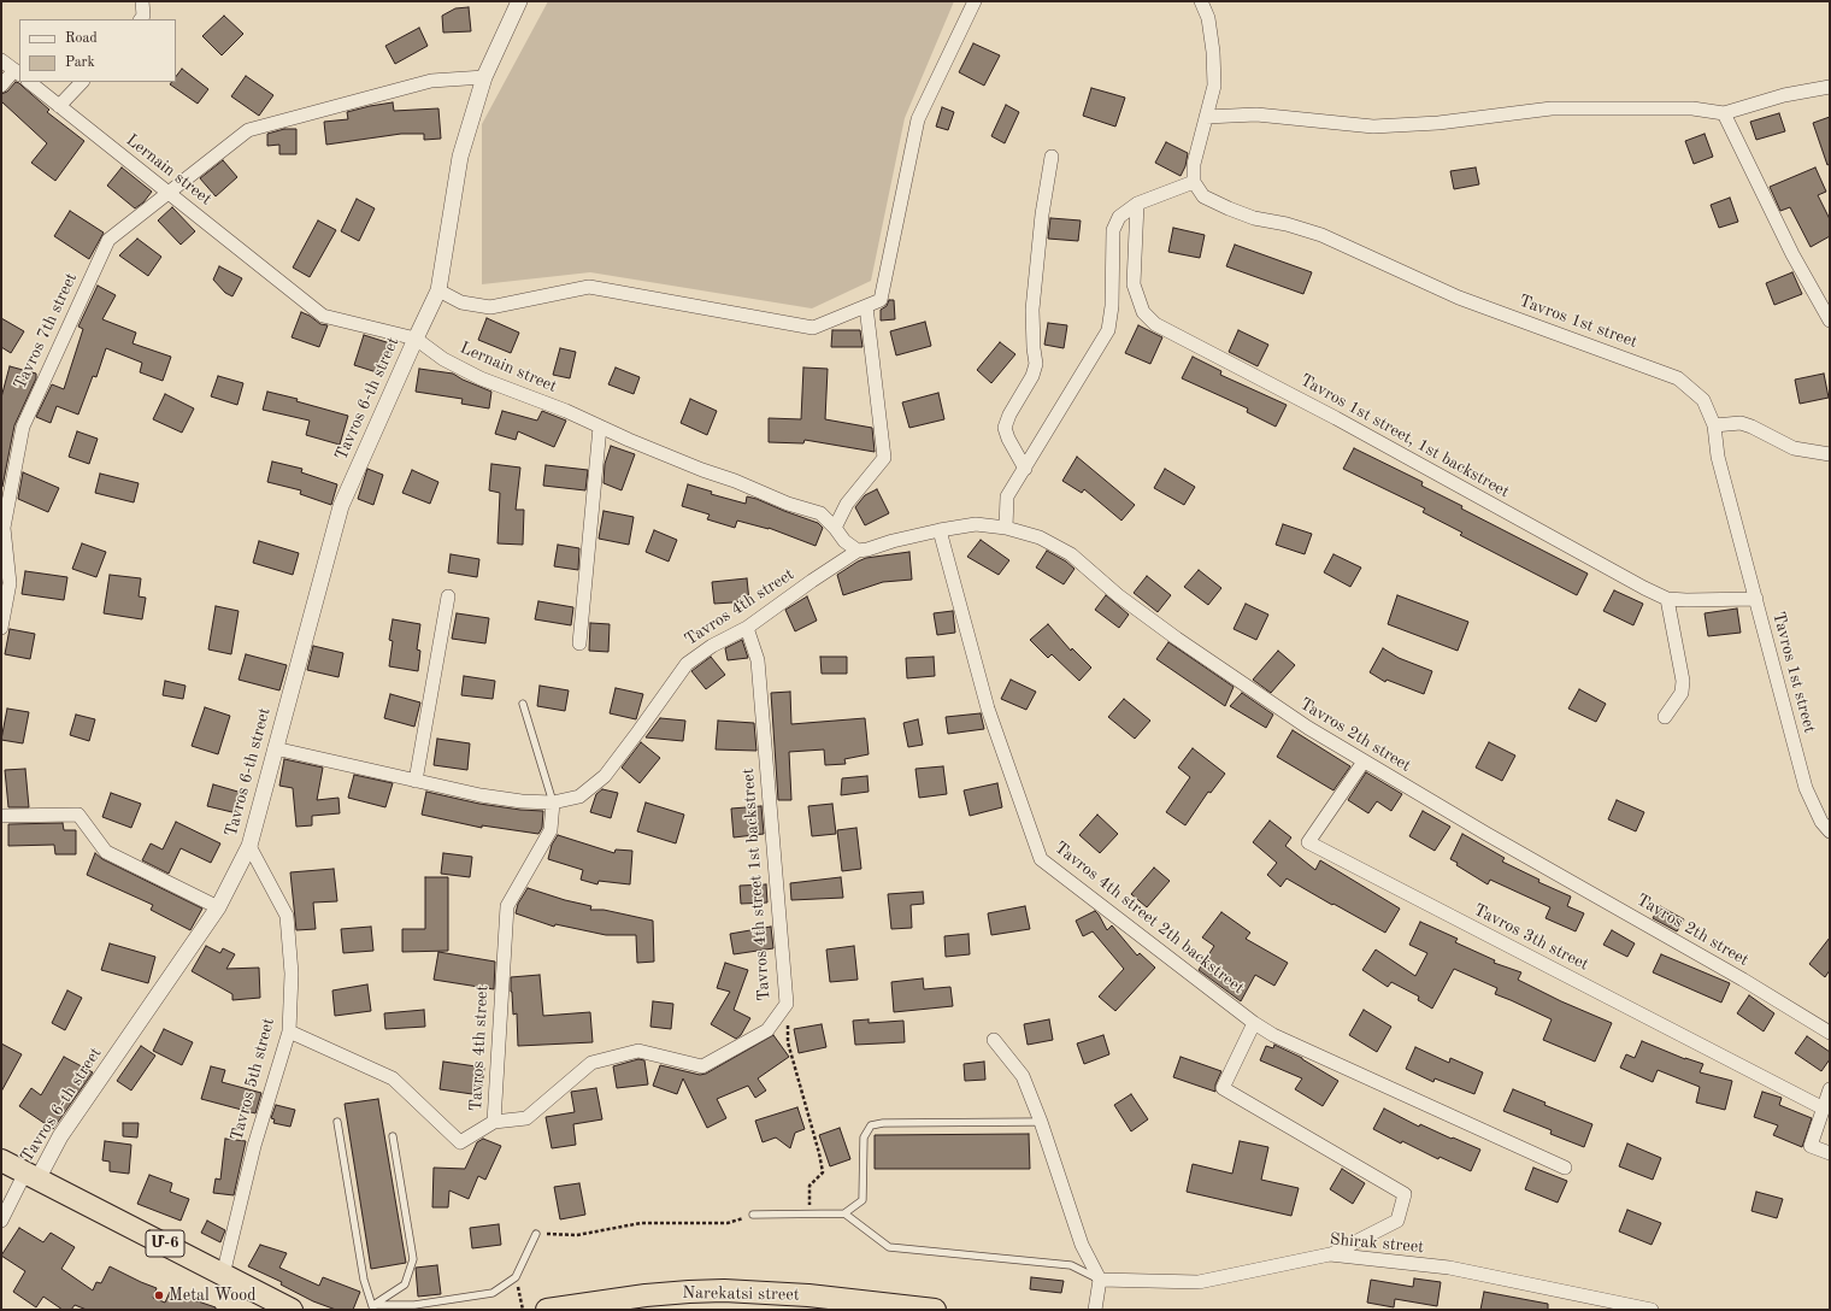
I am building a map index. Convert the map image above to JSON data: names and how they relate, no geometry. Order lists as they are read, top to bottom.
{
  "streets": {
    "highway": ["Մ-6", "Narekatsi street"],
    "street": [
      "Lernain street",
      "Tavros 1st street",
      "Tavros 7th street",
      "Tavros 6-th street",
      "Tavros 1st street, 1st backstreet",
      "Tavros 4th street",
      "Tavros 2th street",
      "Tavros 4th street 1st backstreet",
      "Tavros 4th street 2th backstreet",
      "Tavros 3th street",
      "Tavros 5th street",
      "Shirak street"
    ]
  },
  "crossings": [
    ["Lernain street", "Tavros 7th street"],
    ["Lernain street", "Tavros 6-th street"],
    ["Lernain street", "Tavros 4th street"],
    ["Lernain street", "Tavros 2th street"],
    ["Tavros 1st street", "Tavros 1st street, 1st backstreet"],
    ["Tavros 7th street", "Tavros 6-th street"],
    ["Tavros 6-th street", "Tavros 4th street"],
    ["Tavros 6-th street", "Tavros 5th street"],
    ["Tavros 6-th street", "Մ-6"],
    ["Tavros 4th street", "Tavros 2th street"],
    ["Tavros 4th street", "Tavros 4th street 1st backstreet"],
    ["Tavros 4th street", "Tavros 5th street"],
    ["Tavros 2th street", "Tavros 4th street 2th backstreet"],
    ["Tavros 2th street", "Tavros 3th street"],
    ["Tavros 5th street", "Մ-6"]
  ],
  "places": ["Metal Wood"],
  "legend": ["Road", "Park"]
}
